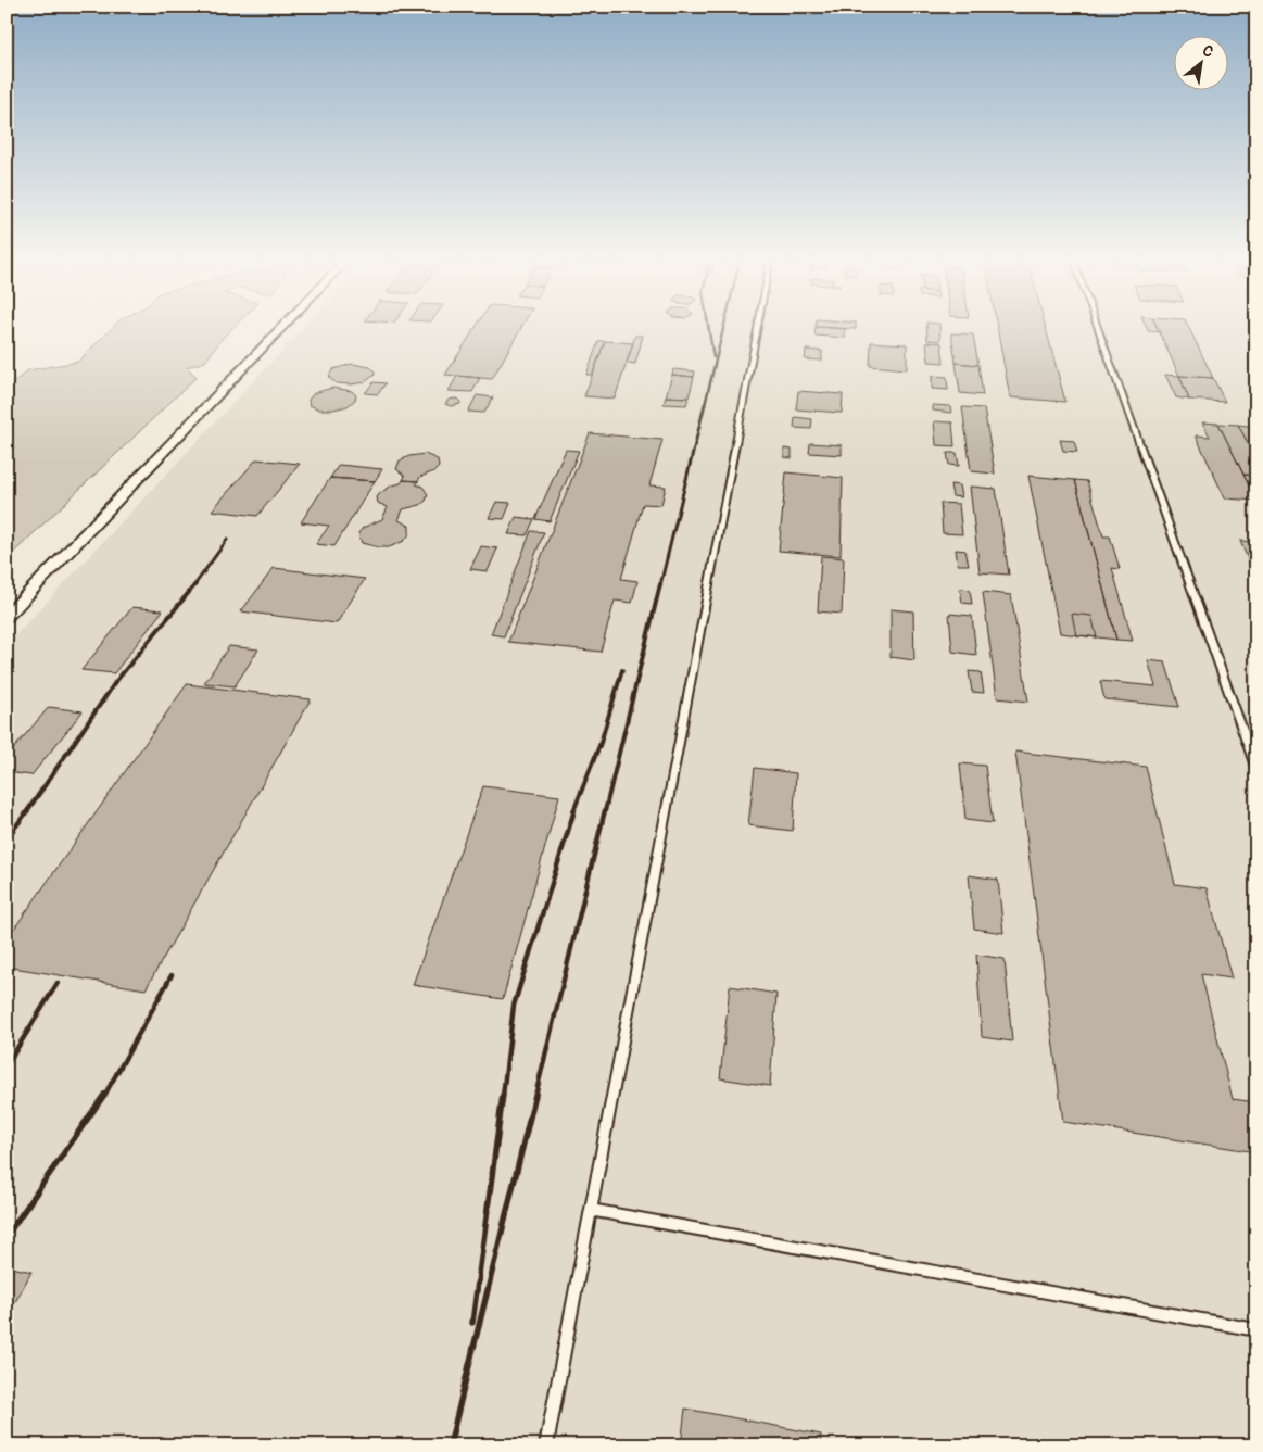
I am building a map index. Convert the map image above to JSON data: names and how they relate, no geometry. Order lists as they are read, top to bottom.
{
  "north": "top right"
}
